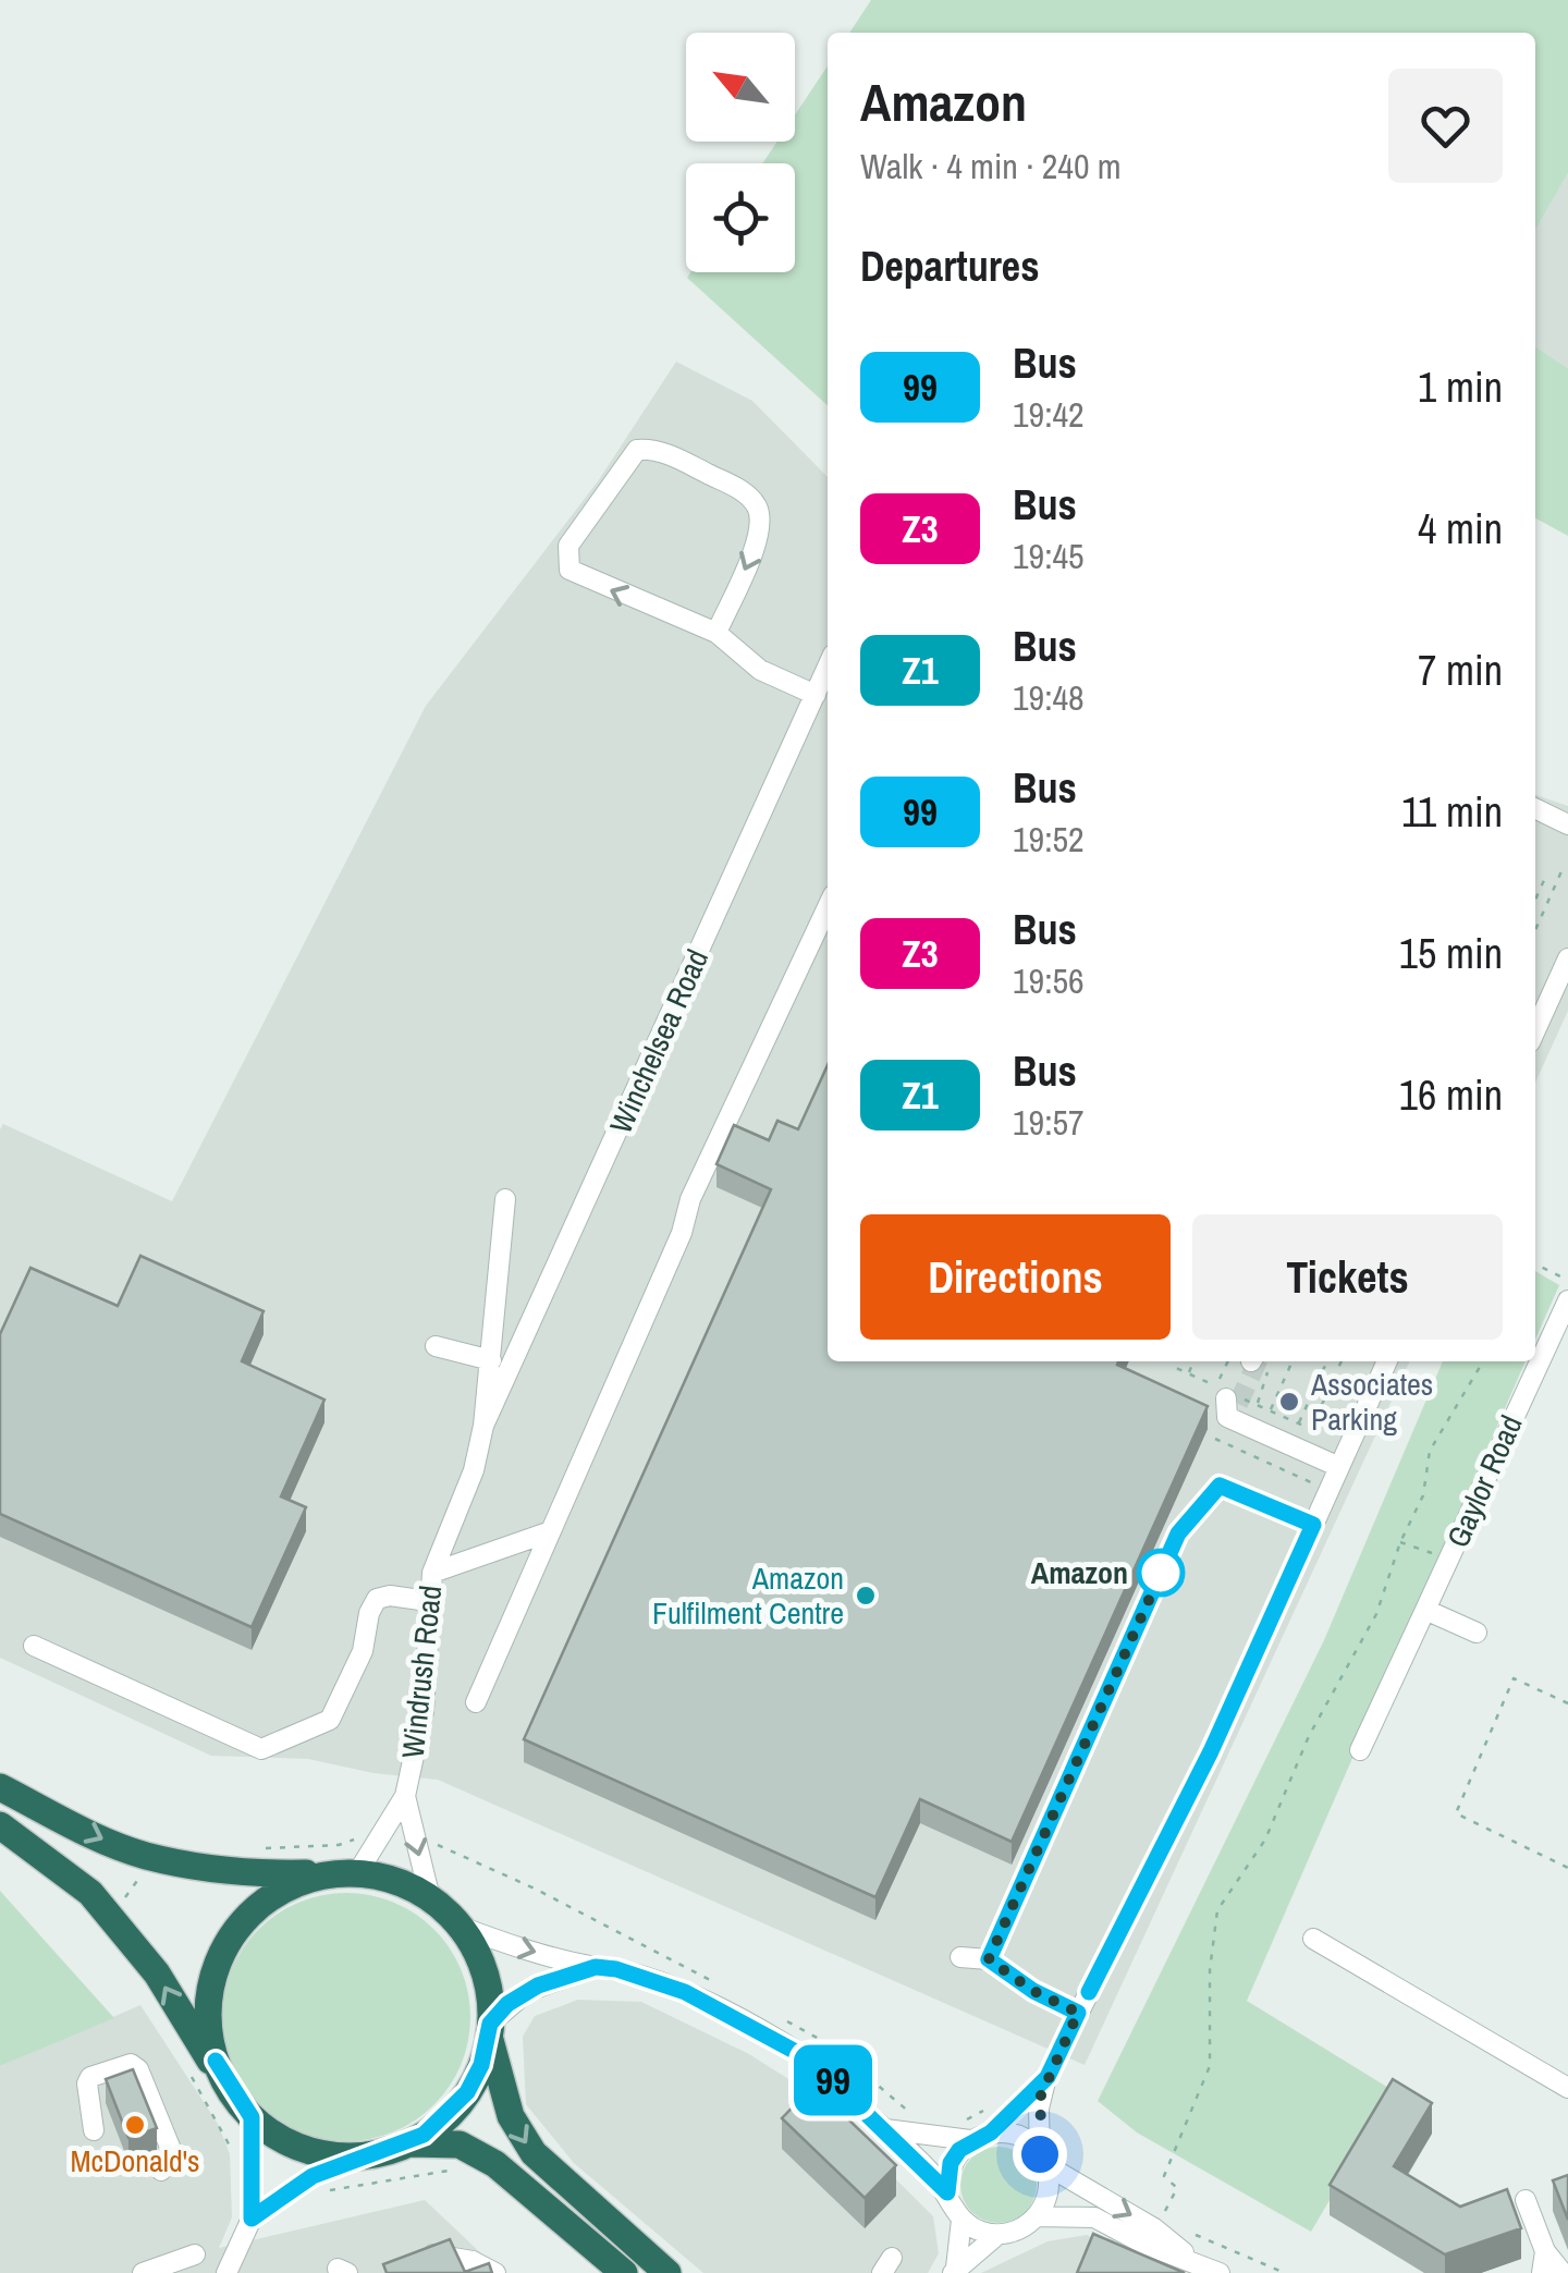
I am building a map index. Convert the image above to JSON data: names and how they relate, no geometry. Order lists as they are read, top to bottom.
{
  "streets": {
    "street": ["Winchelsea Road", "Gaylor Road", "Windrush Road"]
  },
  "crossings": [
    ["Winchelsea Road", "Windrush Road"]
  ],
  "places": [
    "Associates Parking",
    "Amazon",
    "Amazon Fulfilment Centre",
    "McDonald's"
  ],
  "lines": ["bus line 99"],
  "north": "top left",
  "page": {
    "on_map": "99",
    "heading": [
      ["Amazon", "Walk · 4 min · 240 m"],
      "Departures"
    ],
    "list": [
      {
        "mark": "99",
        "name": "Bus",
        "note": "19:42",
        "value": "1 min"
      },
      {
        "mark": "Z3",
        "name": "Bus",
        "note": "19:45",
        "value": "4 min"
      },
      {
        "mark": "Z1",
        "name": "Bus",
        "note": "19:48",
        "value": "7 min"
      },
      {
        "mark": "99",
        "name": "Bus",
        "note": "19:52",
        "value": "11 min"
      },
      {
        "mark": "Z3",
        "name": "Bus",
        "note": "19:56",
        "value": "15 min"
      },
      {
        "mark": "Z1",
        "name": "Bus",
        "note": "19:57",
        "value": "16 min"
      }
    ],
    "buttons": ["Directions", "Tickets"]
  }
}
